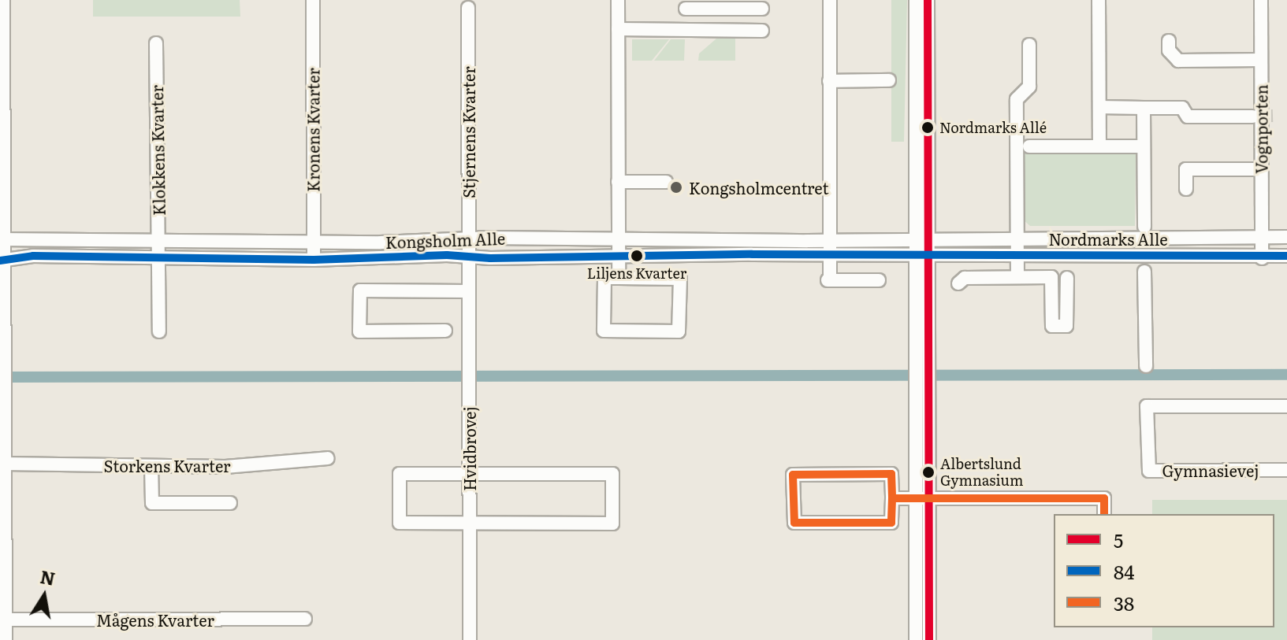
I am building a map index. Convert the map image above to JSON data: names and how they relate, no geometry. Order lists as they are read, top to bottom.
{
  "streets": {
    "street": [
      "Vognporten",
      "Kronens Kvarter",
      "Stjernens Kvarter",
      "Klokkens Kvarter",
      "Nordmarks Alle",
      "Kongsholm Alle",
      "Hvidbrovej",
      "Storkens Kvarter",
      "Gymnasievej",
      "Mågens Kvarter"
    ]
  },
  "crossings": [
    ["Vognporten", "Nordmarks Alle"],
    ["Kronens Kvarter", "Kongsholm Alle"],
    ["Stjernens Kvarter", "Kongsholm Alle"],
    ["Stjernens Kvarter", "Hvidbrovej"],
    ["Klokkens Kvarter", "Kongsholm Alle"],
    ["Nordmarks Alle", "Kongsholm Alle"],
    ["Kongsholm Alle", "Hvidbrovej"]
  ],
  "places": [
    "Nordmarks Allé",
    "Kongsholmcentret",
    "Liljens Kvarter",
    "Albertslund Gymnasium"
  ],
  "lines": ["transit line 5", "transit line 84", "transit line 38"],
  "legend": ["5", "84", "38"],
  "north": "top"
}
